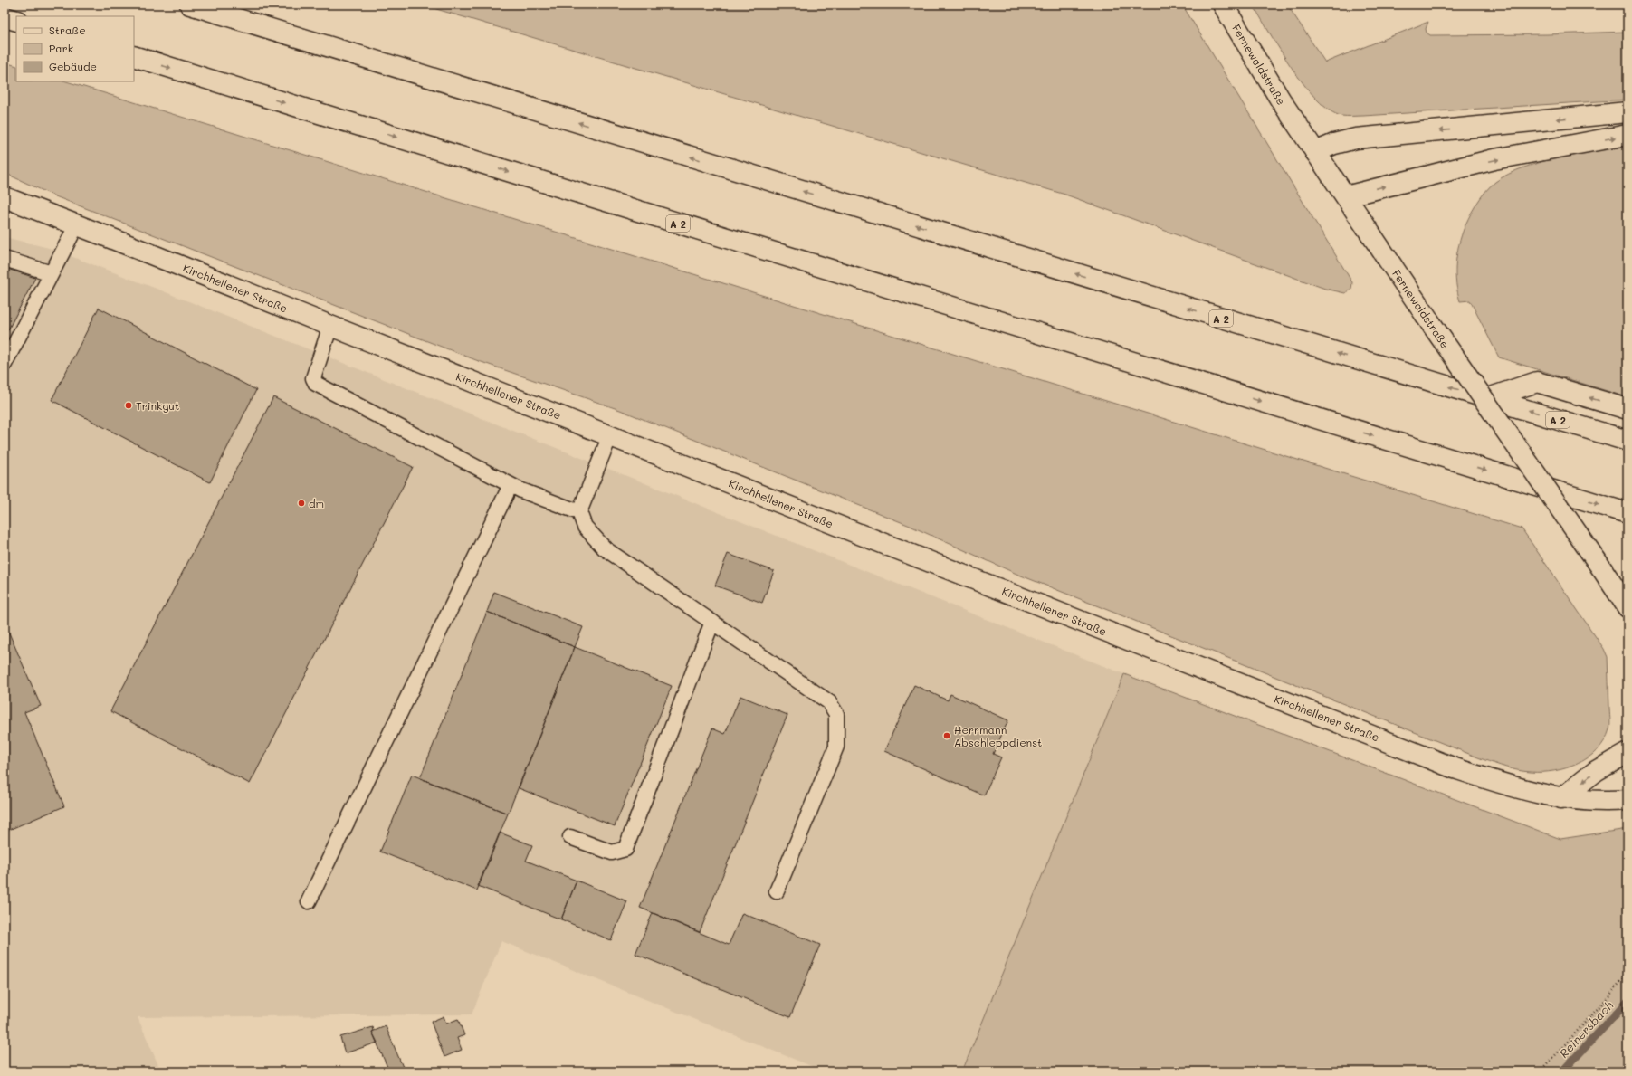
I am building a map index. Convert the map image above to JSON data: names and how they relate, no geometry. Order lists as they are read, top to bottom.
{
  "streets": {
    "main road": ["Fernewaldstraße", "A 2", "Kirchhellener Straße"]
  },
  "water": ["Reinersbach"],
  "places": ["Trinkgut", "dm", "Herrmann Abschleppdienst"],
  "legend": ["Straße", "Park", "Gebäude"]
}
